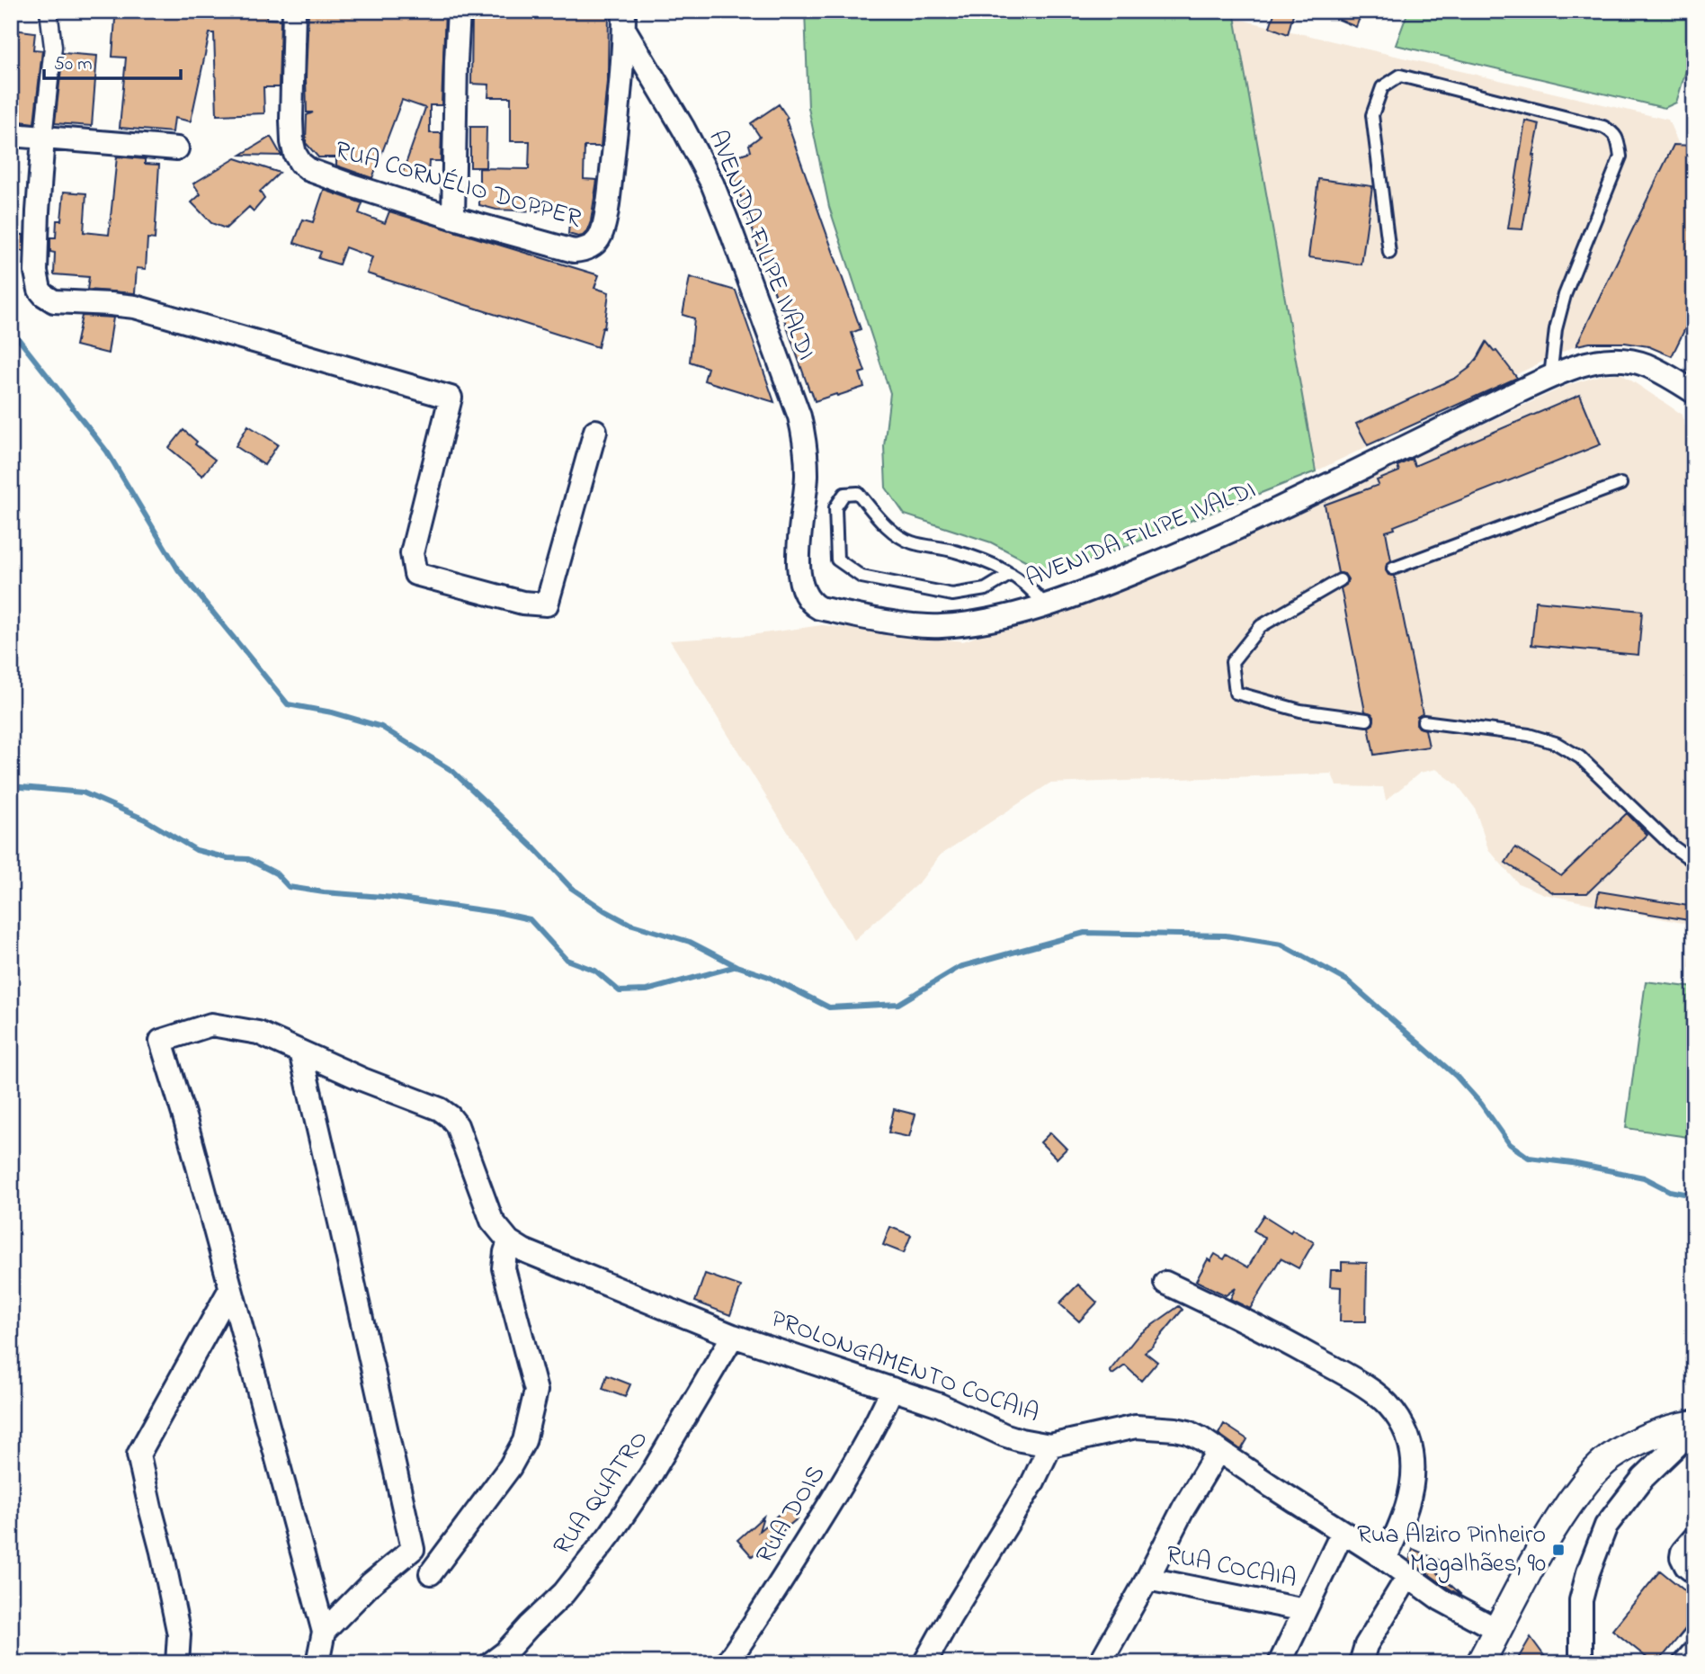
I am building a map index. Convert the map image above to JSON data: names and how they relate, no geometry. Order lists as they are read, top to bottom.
{
  "streets": {
    "street": [
      "RUA CORNÉLIO DOPPER",
      "AVENIDA FILIPE IVALDI",
      "PROLONGAMENTO COCAIA",
      "RUA QUATRO",
      "RUA DOIS",
      "RUA COCAIA"
    ]
  },
  "crossings": [
    ["RUA CORNÉLIO DOPPER", "AVENIDA FILIPE IVALDI"],
    ["PROLONGAMENTO COCAIA", "RUA QUATRO"],
    ["PROLONGAMENTO COCAIA", "RUA DOIS"],
    ["PROLONGAMENTO COCAIA", "RUA COCAIA"]
  ],
  "places": {
    "transit": ["Rua Alziro Pinheiro Magalhães, 90"]
  },
  "scale_bar": "50 m"
}
